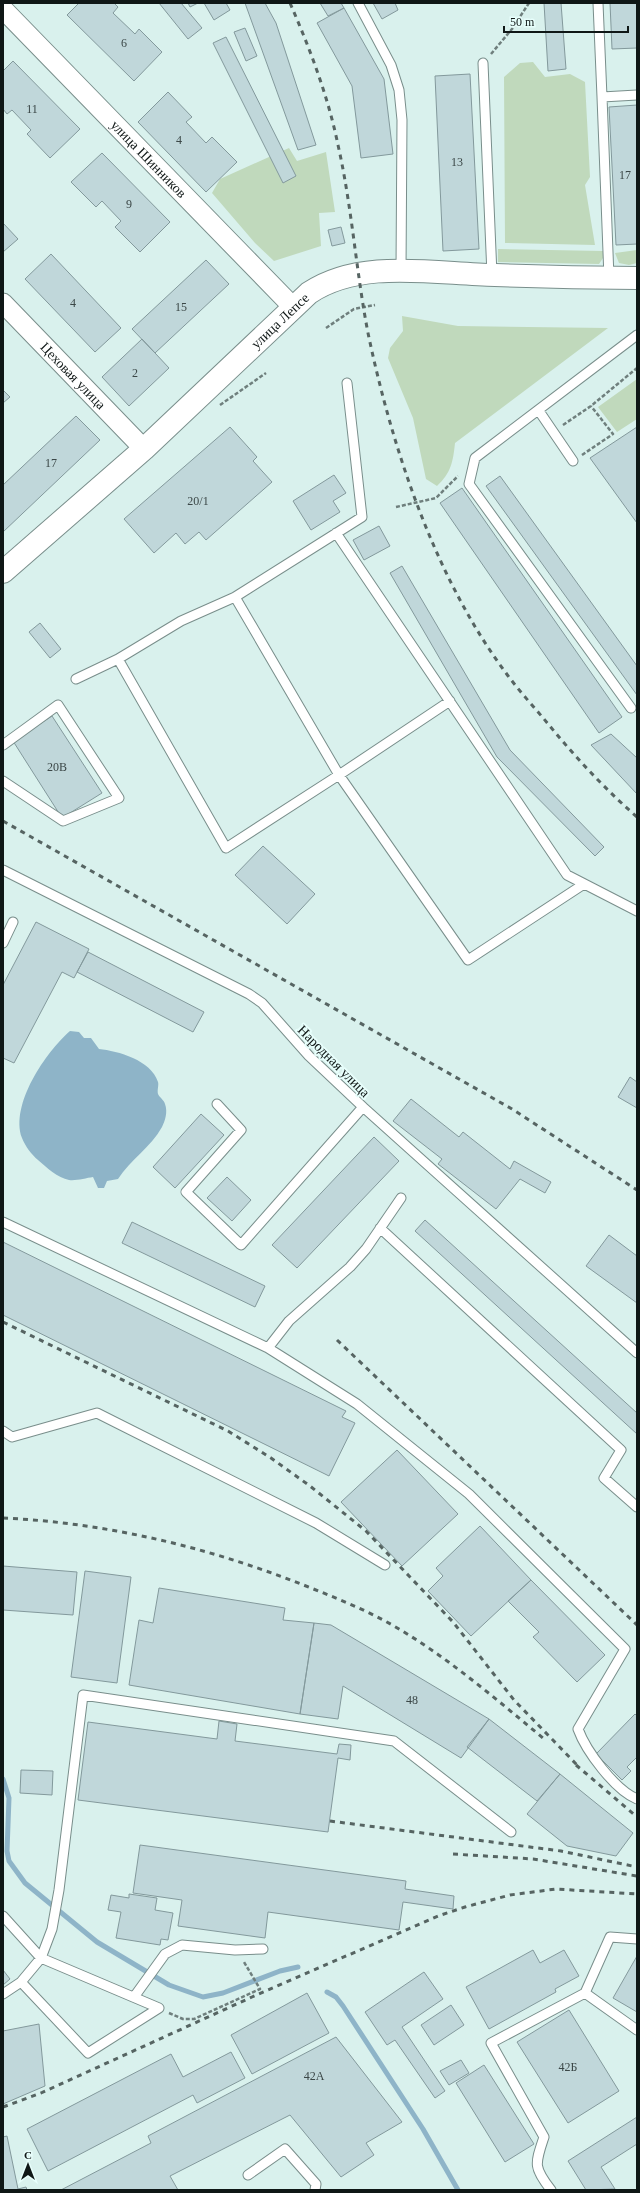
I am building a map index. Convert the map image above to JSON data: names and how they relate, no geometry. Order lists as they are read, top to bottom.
{
  "streets": {
    "main road": ["улица Лепсе"],
    "street": ["улица Шинников", "Цеховая улица"],
    "lane": ["Народная улица"]
  },
  "crossings": [
    ["улица Шинников", "улица Лепсе"],
    ["улица Лепсе", "Цеховая улица"]
  ],
  "house_numbers": [
    "6",
    "11",
    "4",
    "13",
    "17",
    "9",
    "4",
    "15",
    "2",
    "17",
    "20/1",
    "20В",
    "48",
    "42Б",
    "42А"
  ],
  "scale_bar": "50 m",
  "north": "top"
}
